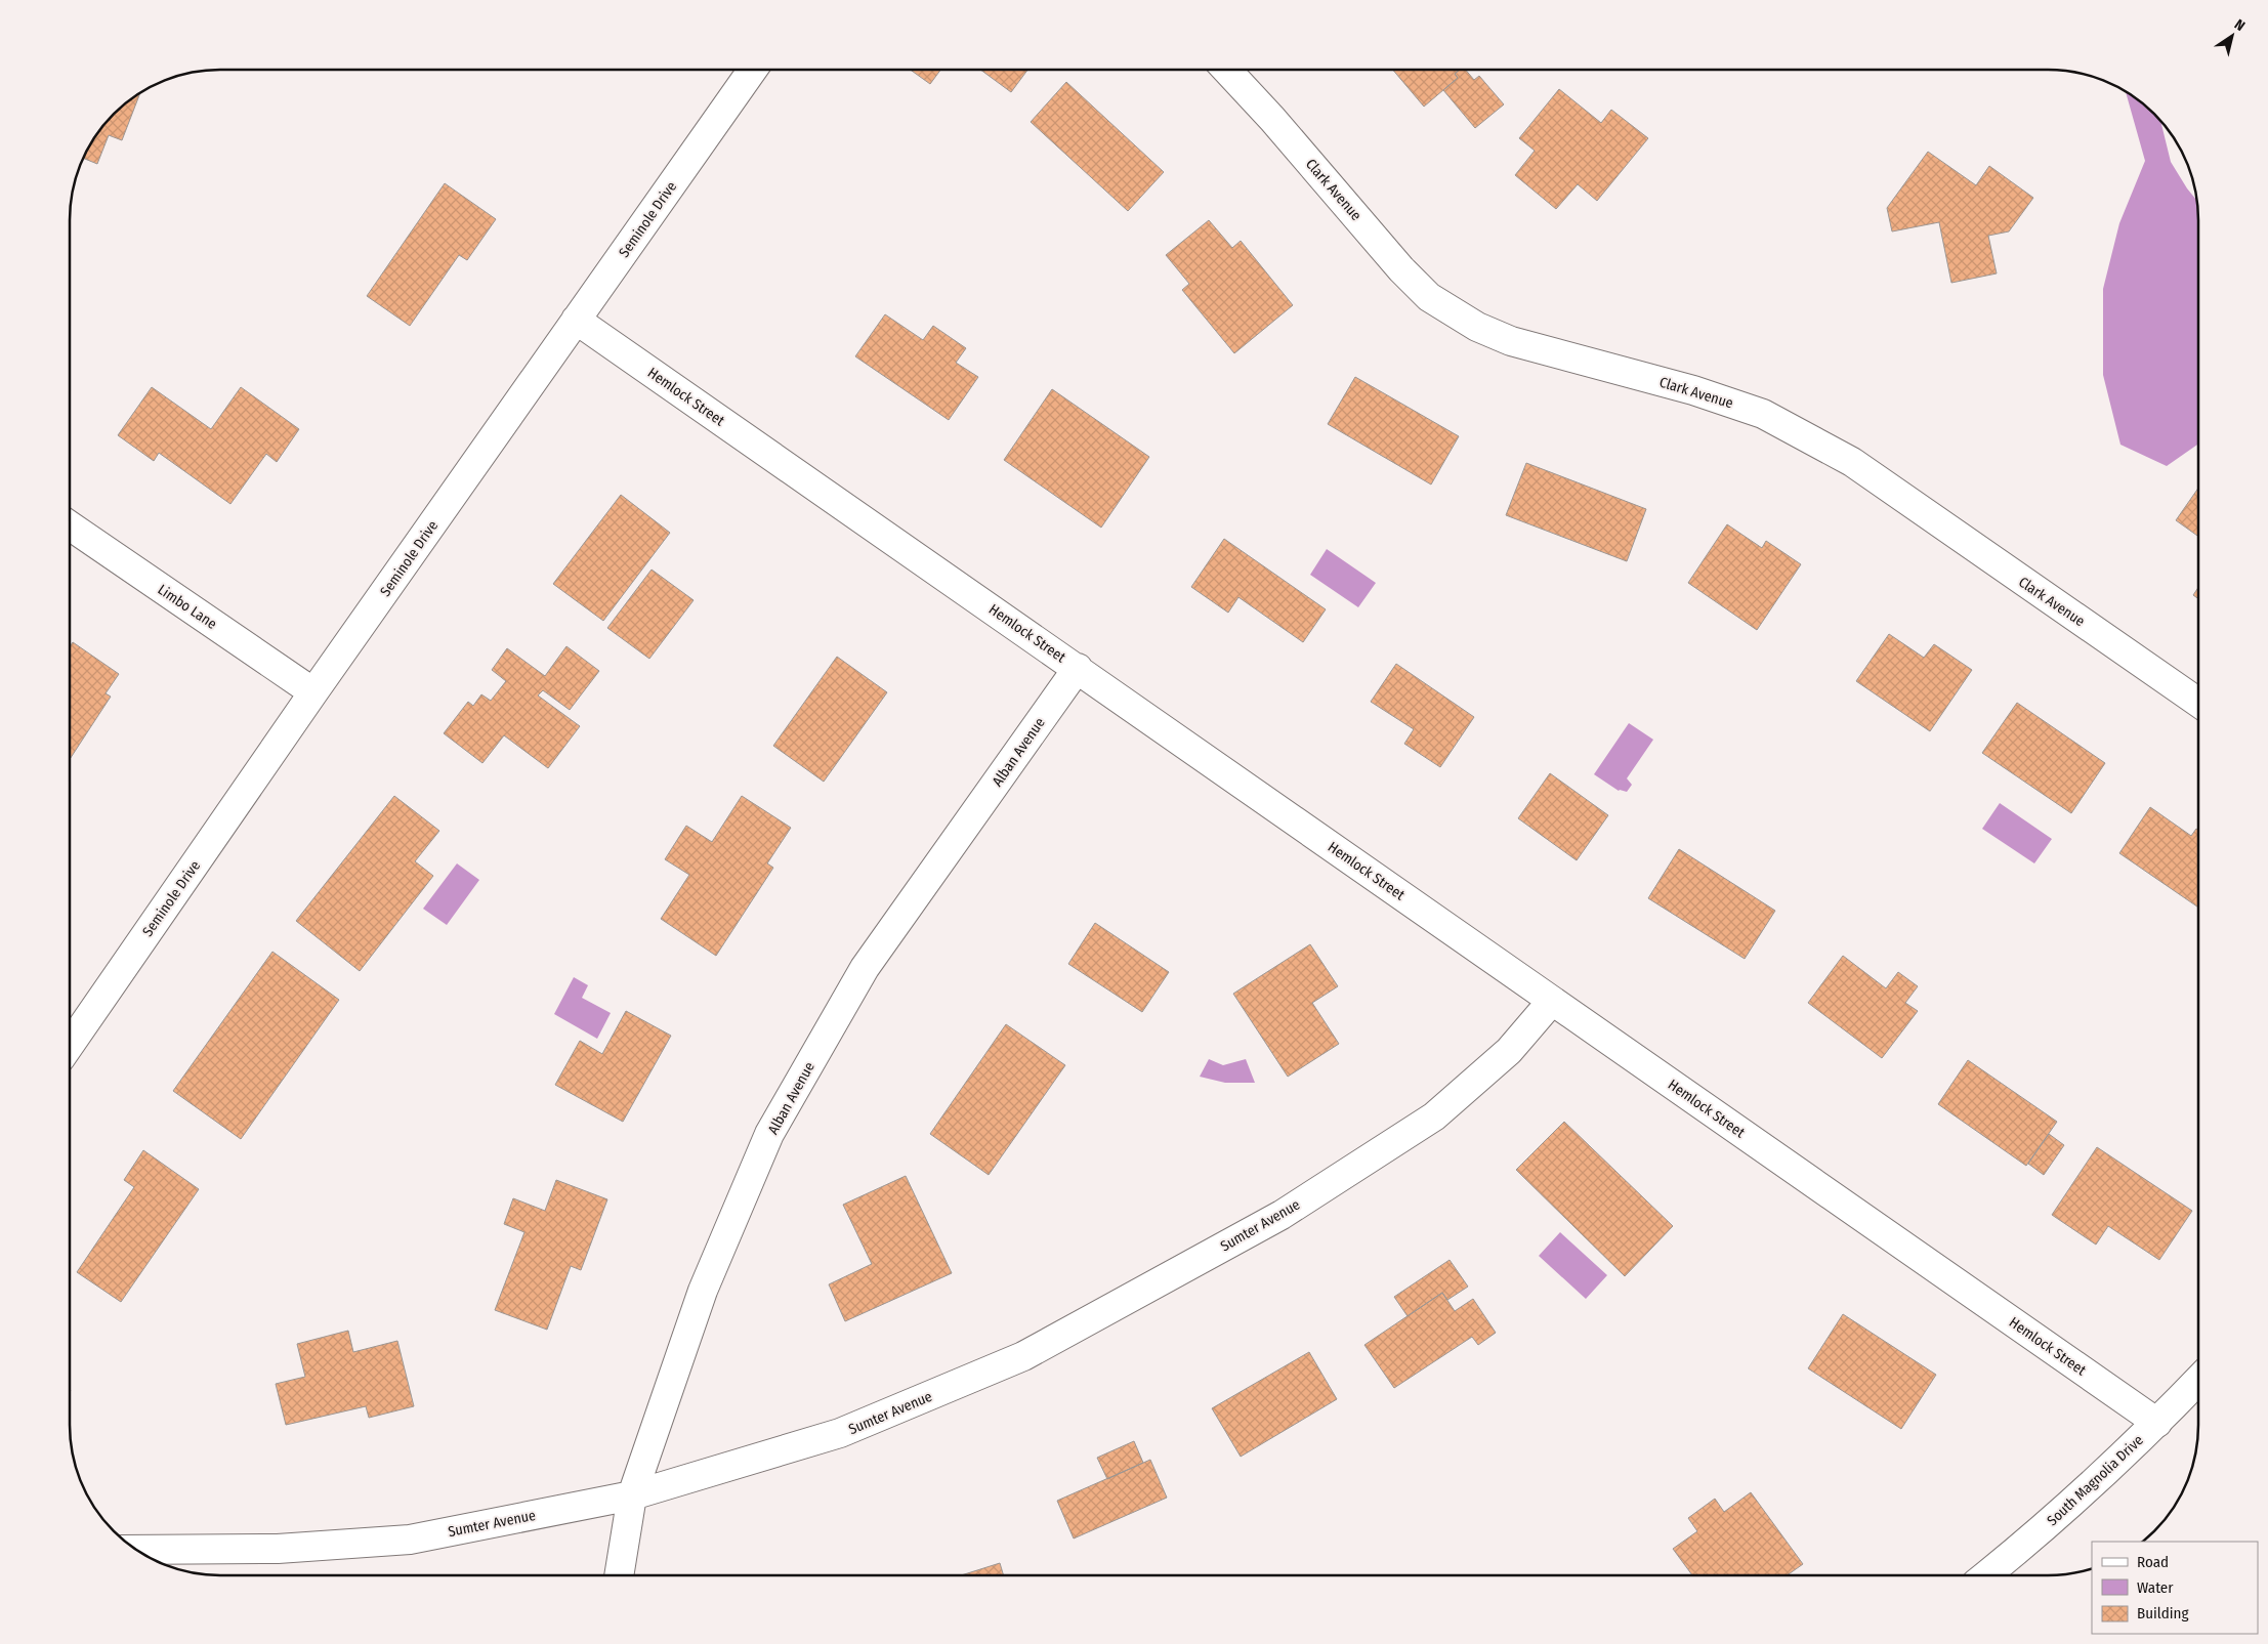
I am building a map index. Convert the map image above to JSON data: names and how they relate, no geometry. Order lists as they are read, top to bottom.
{
  "streets": {
    "street": [
      "Clark Avenue",
      "Seminole Drive",
      "Hemlock Street",
      "Limbo Lane",
      "Alban Avenue",
      "Sumter Avenue",
      "South Magnolia Drive"
    ]
  },
  "crossings": [
    ["Seminole Drive", "Hemlock Street"],
    ["Seminole Drive", "Limbo Lane"],
    ["Hemlock Street", "Alban Avenue"],
    ["Hemlock Street", "Sumter Avenue"],
    ["Hemlock Street", "South Magnolia Drive"],
    ["Alban Avenue", "Sumter Avenue"]
  ],
  "legend": ["Road", "Water", "Building"],
  "north": "top right"
}
